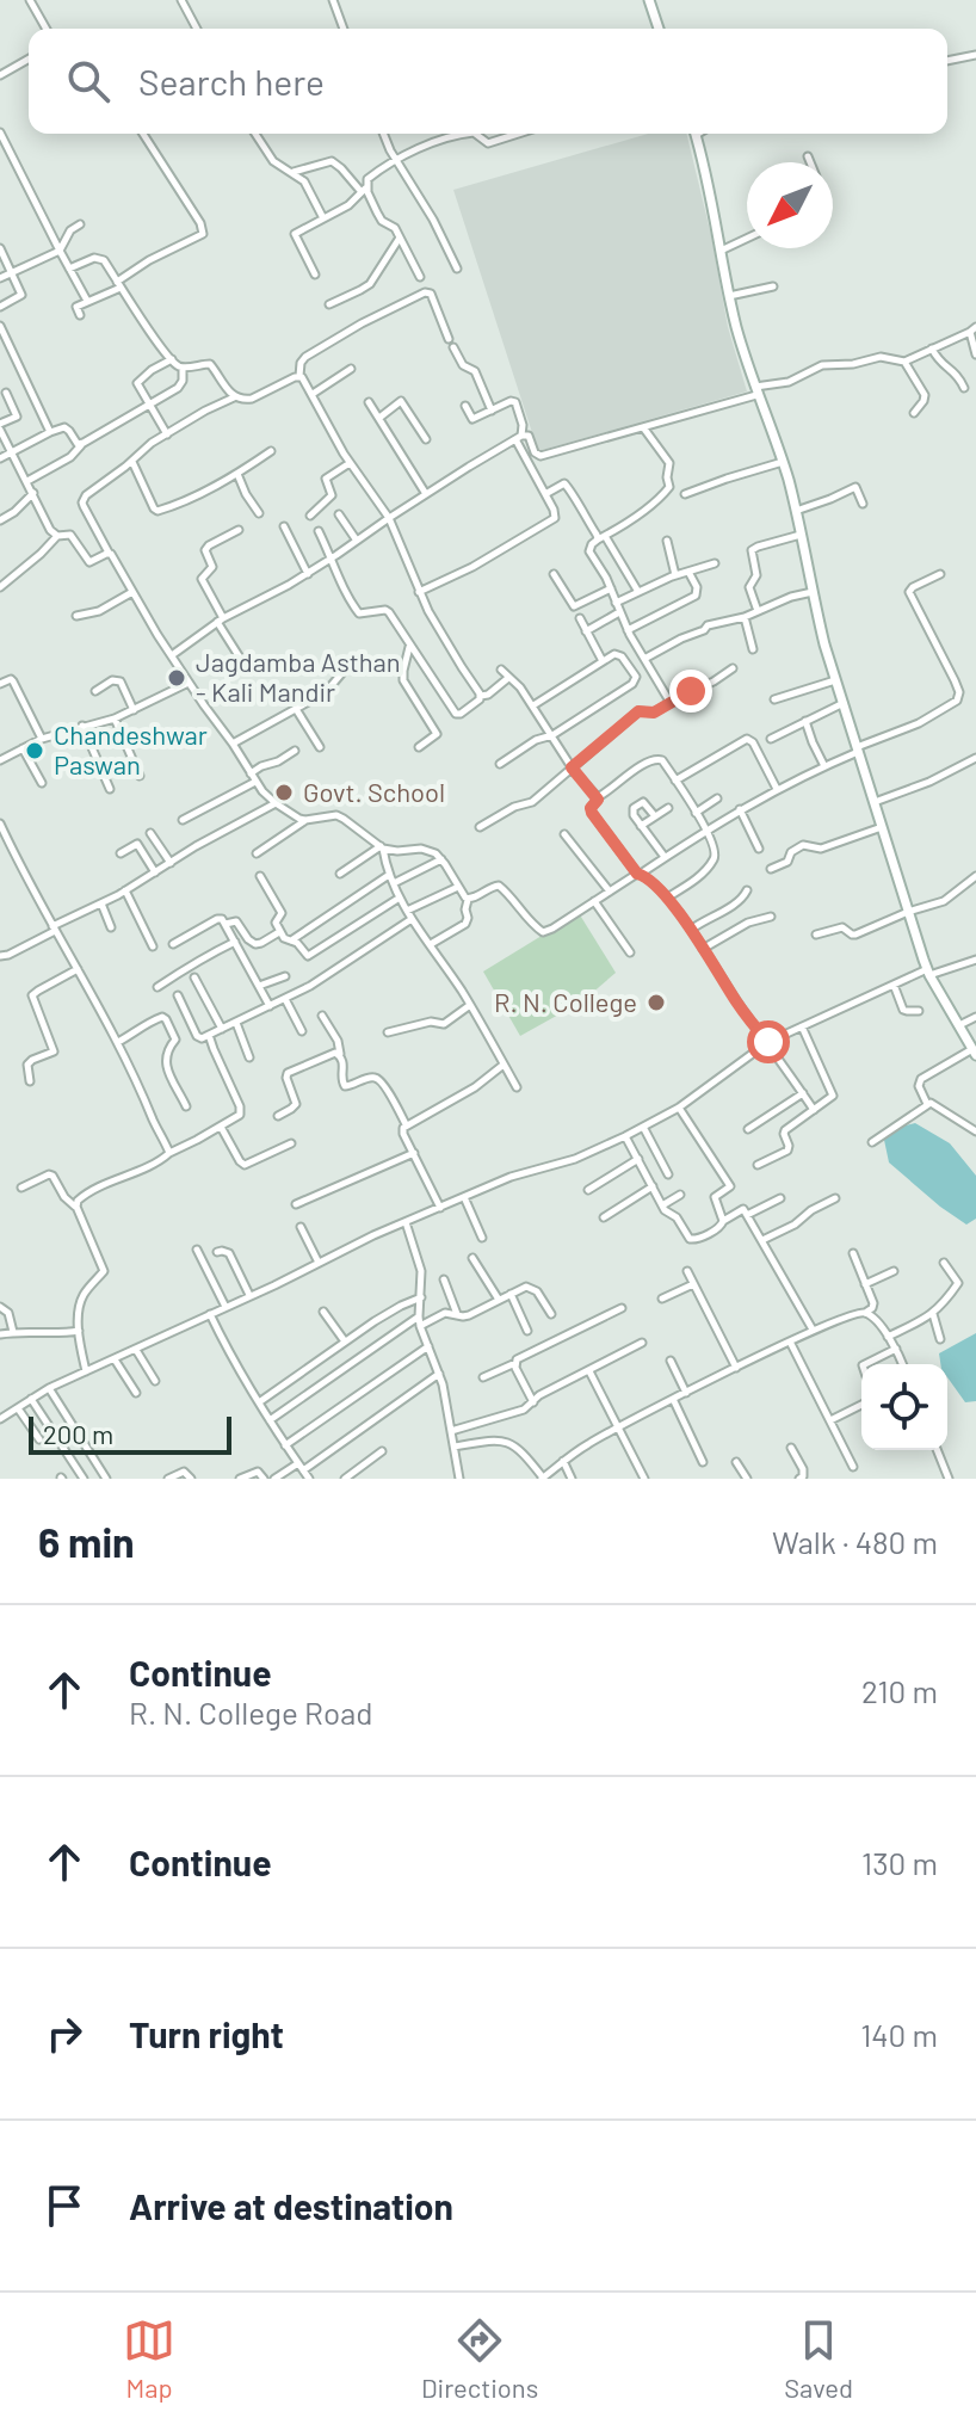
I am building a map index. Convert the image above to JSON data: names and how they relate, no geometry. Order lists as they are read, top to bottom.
{
  "places": [
    "Jagdamba Asthan - Kali Mandir",
    "Chandeshwar Paswan",
    "Govt. School",
    "R. N. College"
  ],
  "scale_bar": "200 m",
  "north": "bottom left",
  "page": {
    "search": "Search here",
    "scale": "200 m",
    "heading": ["6 min", "Walk · 480 m"],
    "list": [
      ["Continue", "R. N. College Road", "210 m"],
      ["Continue", "130 m"],
      ["Turn right", "140 m"],
      "Arrive at destination"
    ],
    "nav": ["Map", "Directions", "Saved"]
  }
}
